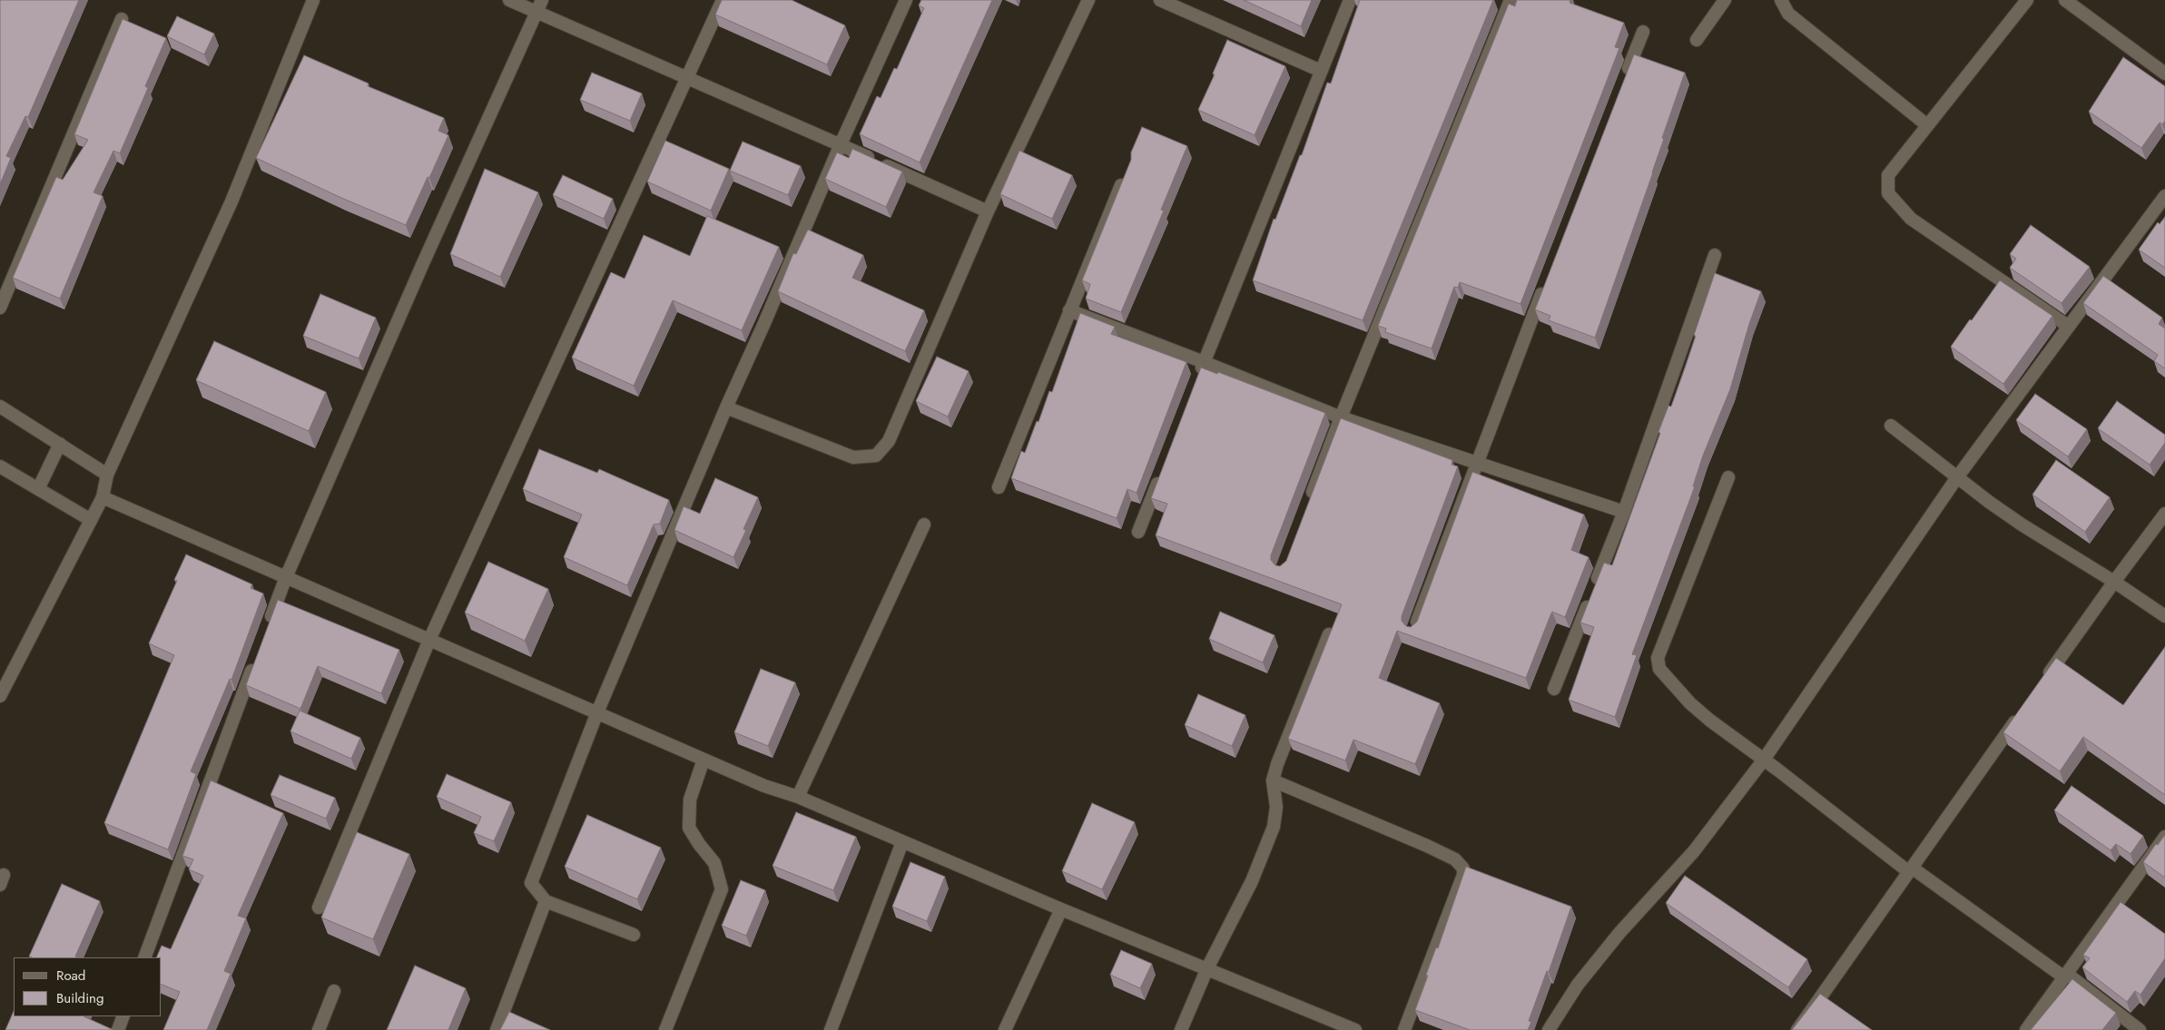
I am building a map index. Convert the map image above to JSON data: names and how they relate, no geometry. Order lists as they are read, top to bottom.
{
  "legend": ["Road", "Building"]
}
